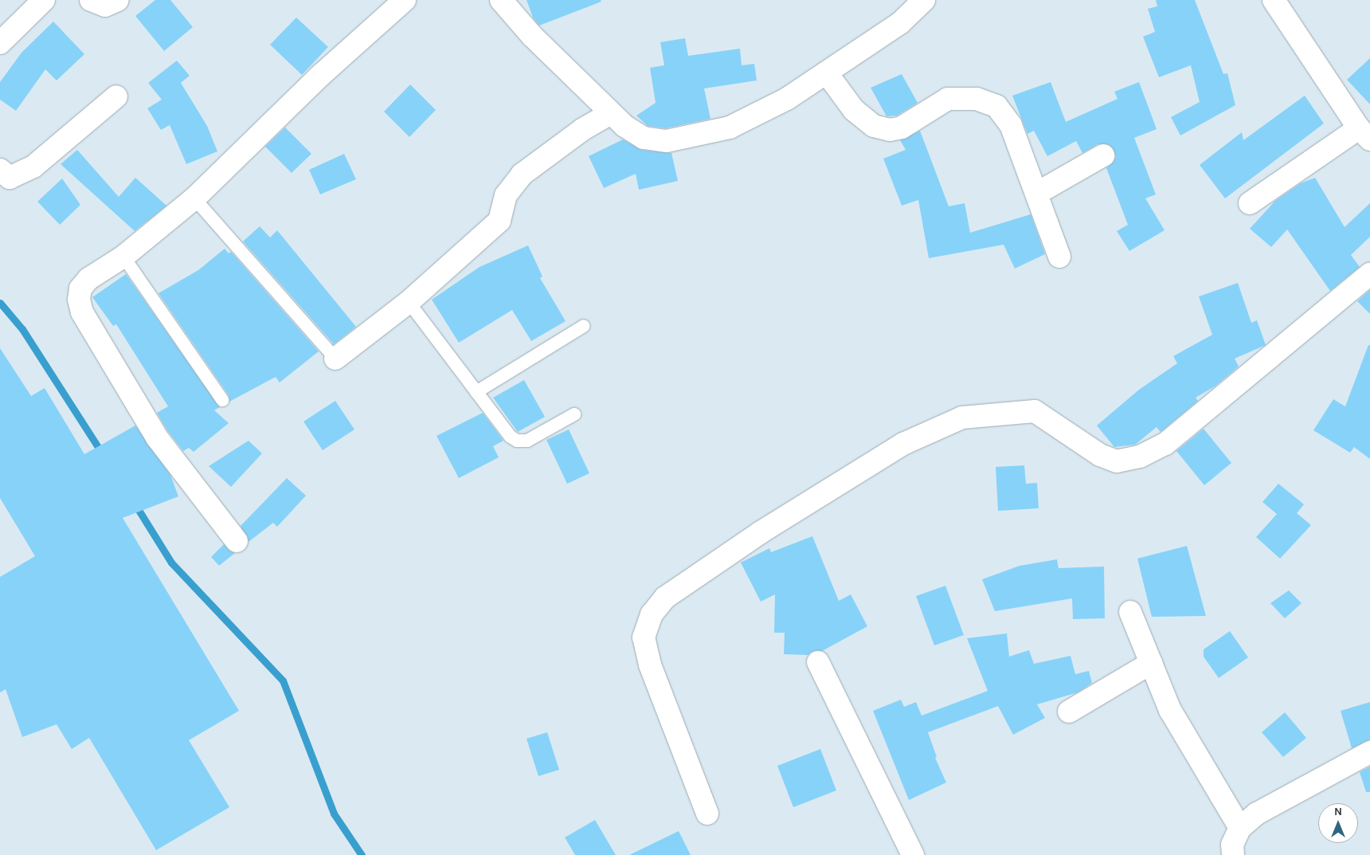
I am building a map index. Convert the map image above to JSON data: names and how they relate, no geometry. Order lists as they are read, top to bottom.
{
  "north": "top"
}
